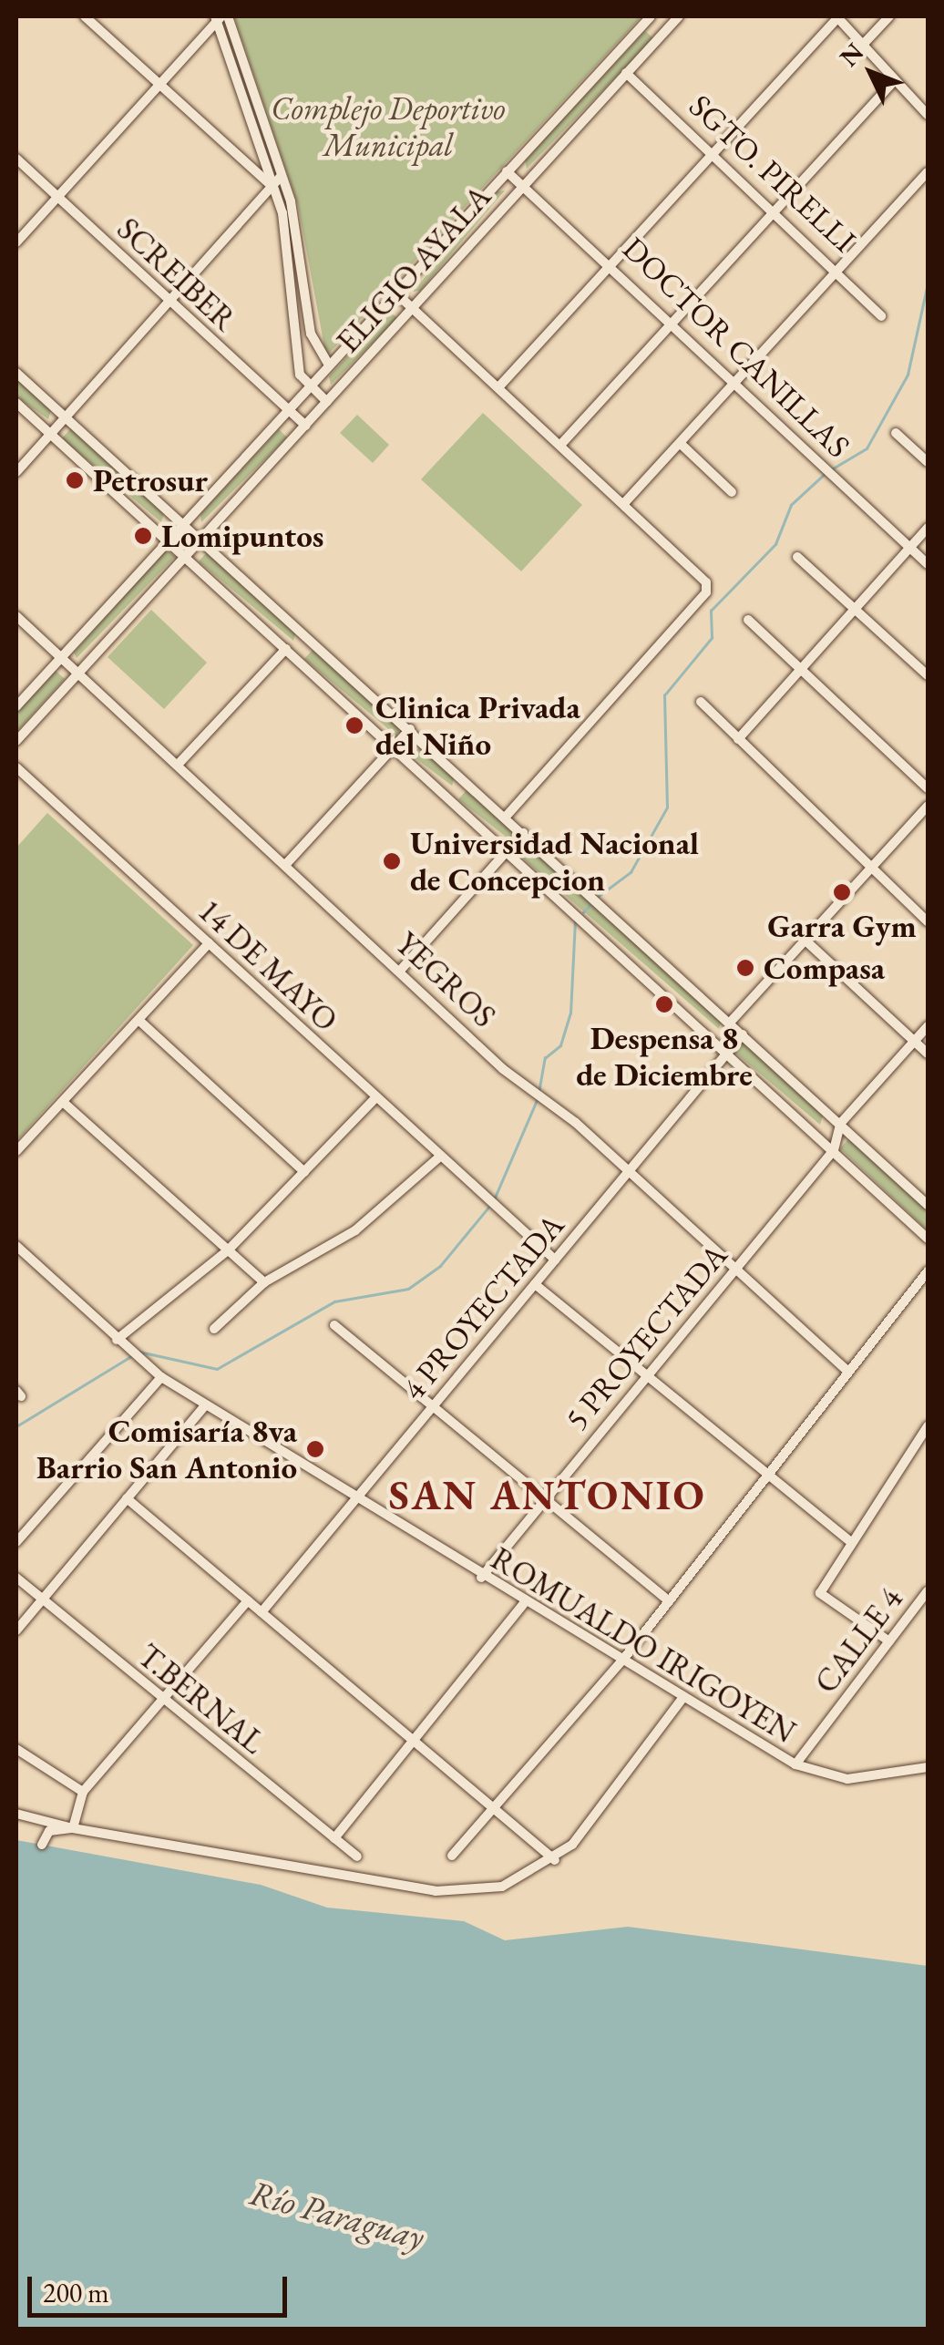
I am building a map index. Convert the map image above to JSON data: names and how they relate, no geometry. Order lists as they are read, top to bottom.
{
  "streets": {
    "street": [
      "SGTO. PIRELLI",
      "ELIGIO AYALA",
      "SCREIBER",
      "DOCTOR CANILLAS",
      "14 DE MAYO",
      "YEGROS",
      "4 PROYECTADA",
      "5 PROYECTADA",
      "CALLE 4",
      "ROMUALDO IRIGOYEN",
      "T.BERNAL"
    ]
  },
  "crossings": [
    ["SGTO. PIRELLI", "ELIGIO AYALA"],
    ["ELIGIO AYALA", "SCREIBER"],
    ["ELIGIO AYALA", "DOCTOR CANILLAS"],
    ["ELIGIO AYALA", "YEGROS"],
    ["14 DE MAYO", "4 PROYECTADA"],
    ["YEGROS", "4 PROYECTADA"],
    ["YEGROS", "5 PROYECTADA"],
    ["4 PROYECTADA", "ROMUALDO IRIGOYEN"],
    ["5 PROYECTADA", "ROMUALDO IRIGOYEN"],
    ["CALLE 4", "ROMUALDO IRIGOYEN"]
  ],
  "districts": ["SAN ANTONIO"],
  "water": ["Río Paraguay"],
  "parks": ["Complejo Deportivo Municipal"],
  "places": [
    "Petrosur",
    "Lomipuntos",
    "Clinica Privada del Niño",
    "Universidad Nacional de Concepcion",
    "Garra Gym",
    "Compasa",
    "Despensa 8 de Diciembre",
    "Comisaría 8va Barrio San Antonio"
  ],
  "scale_bar": "200 m",
  "north": "top left"
}
